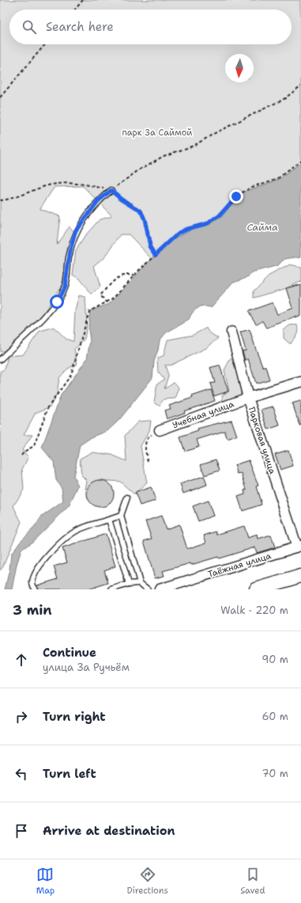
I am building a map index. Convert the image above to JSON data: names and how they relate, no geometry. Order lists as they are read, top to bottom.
{
  "streets": {
    "street": ["Учебная улица", "Парковая улица", "Таёжная улица"]
  },
  "crossings": [
    ["Учебная улица", "Парковая улица"],
    ["Парковая улица", "Таёжная улица"]
  ],
  "water": ["Сайма"],
  "parks": ["парк За Саймой"],
  "north": "bottom",
  "page": {
    "search": "Search here",
    "heading": ["3 min", "Walk · 220 m"],
    "list": [
      ["Continue", "улица За Ручьём", "90 m"],
      ["Turn right", "60 m"],
      ["Turn left", "70 m"],
      "Arrive at destination"
    ],
    "nav": ["Map", "Directions", "Saved"]
  }
}
